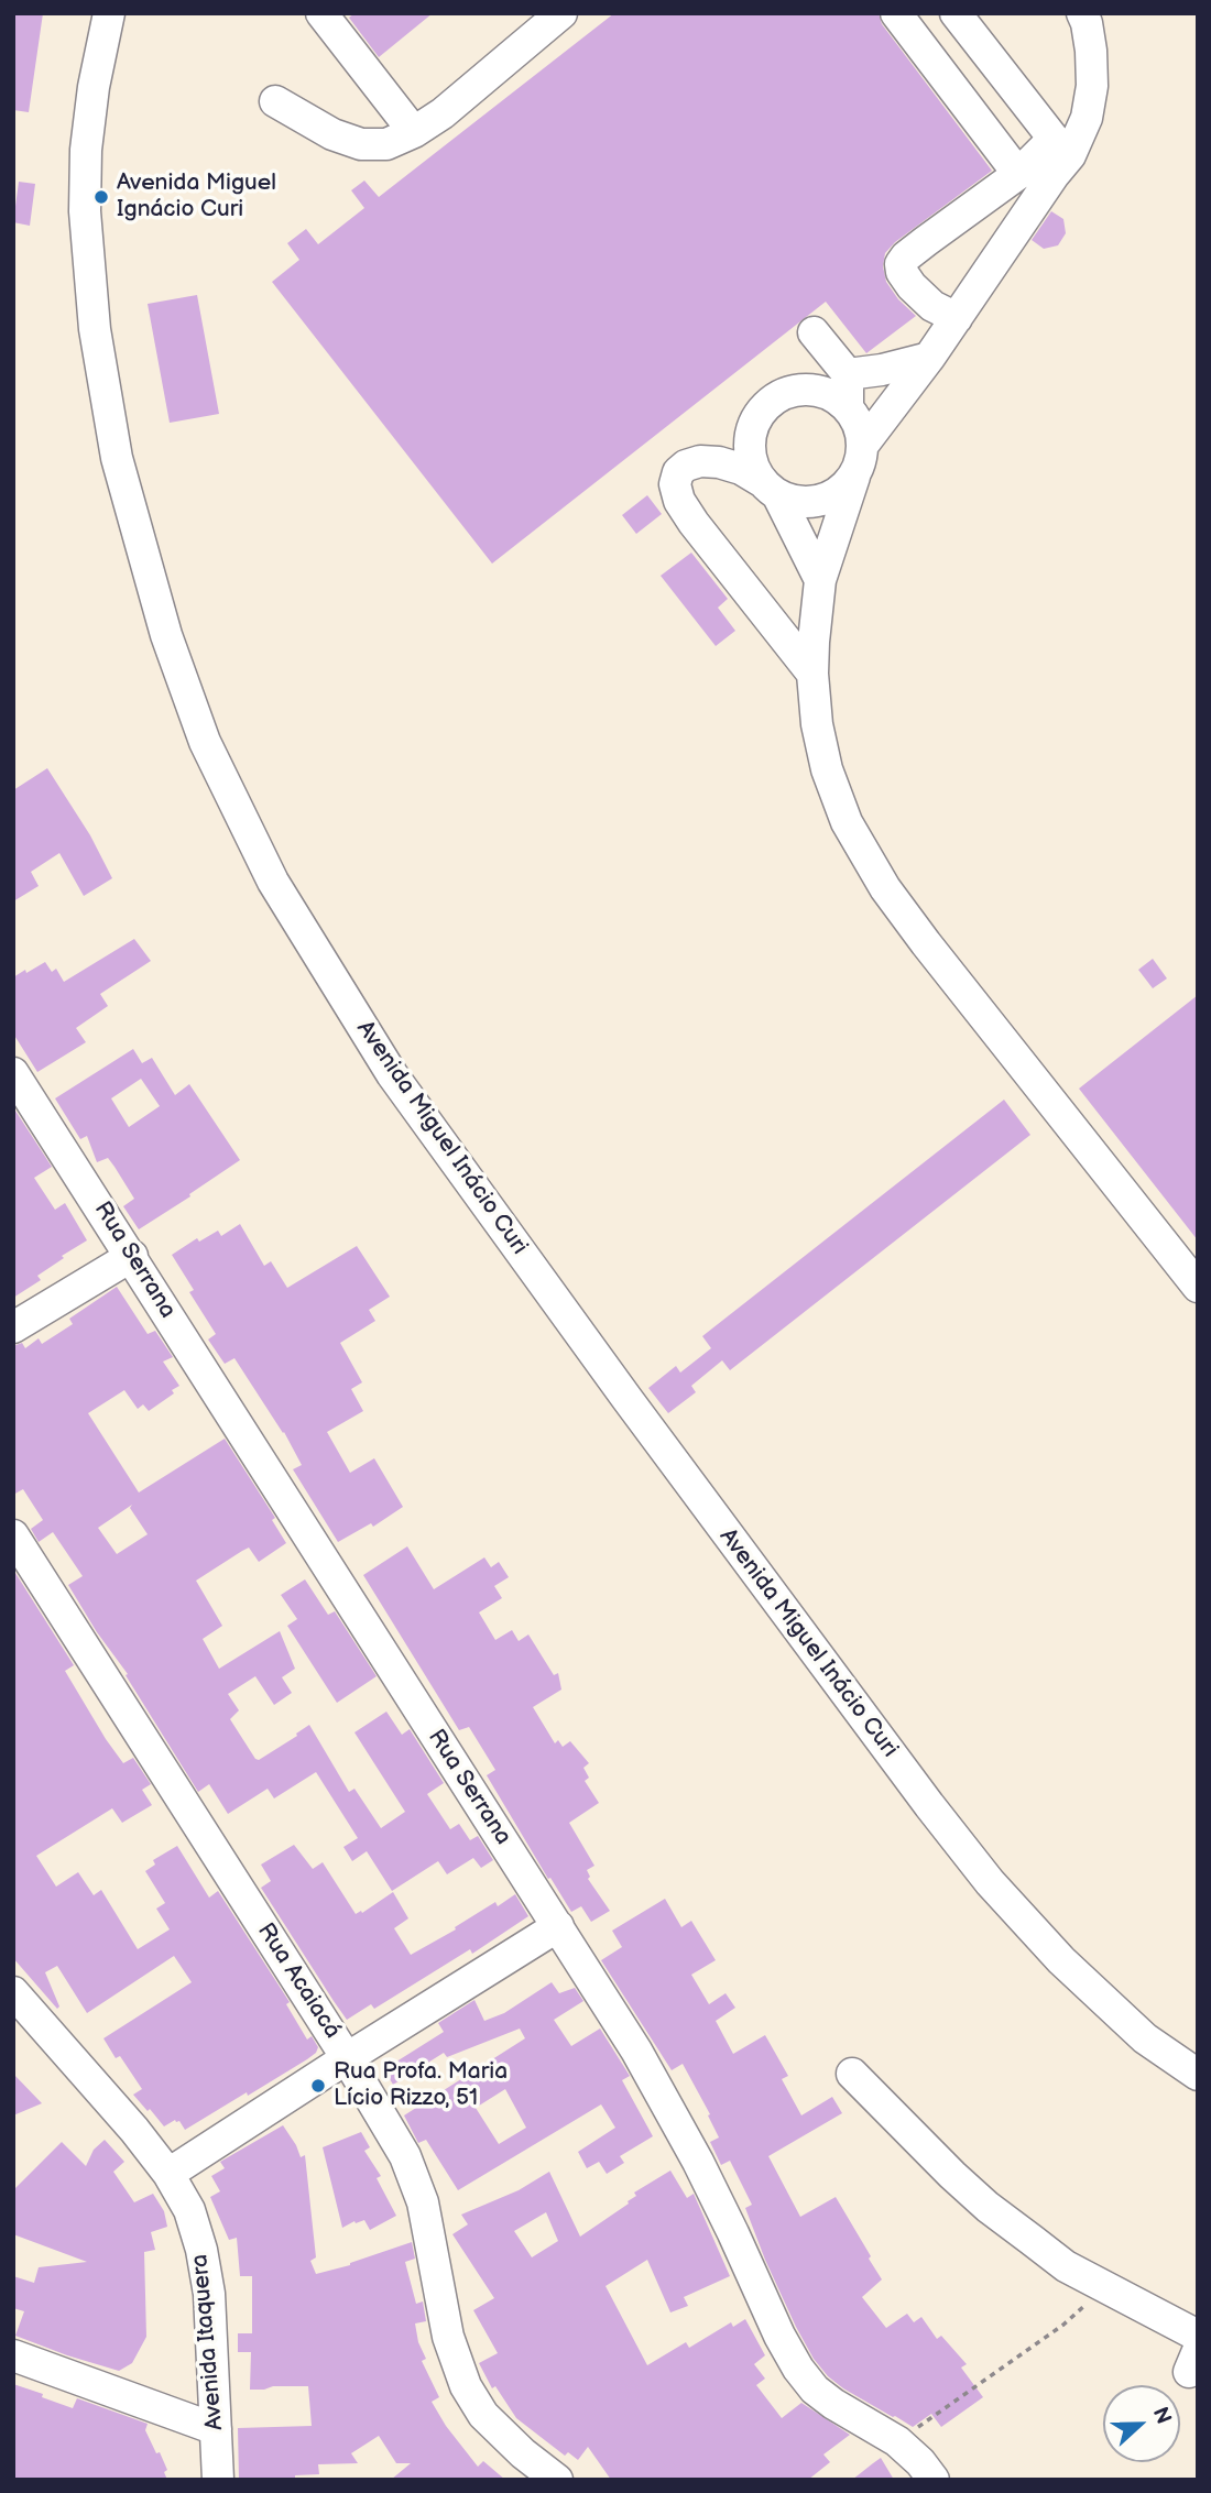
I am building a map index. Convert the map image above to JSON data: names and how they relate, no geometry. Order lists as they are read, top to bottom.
{
  "streets": {
    "street": [
      "Avenida Miguel Inácio Curi",
      "Rua Serrana",
      "Rua Acaiacá",
      "Avenida Itaquera"
    ]
  },
  "places": ["Avenida Miguel Ignácio Curi", "Rua Profa. Maria Lício Rizzo, 51"],
  "north": "right"
}
